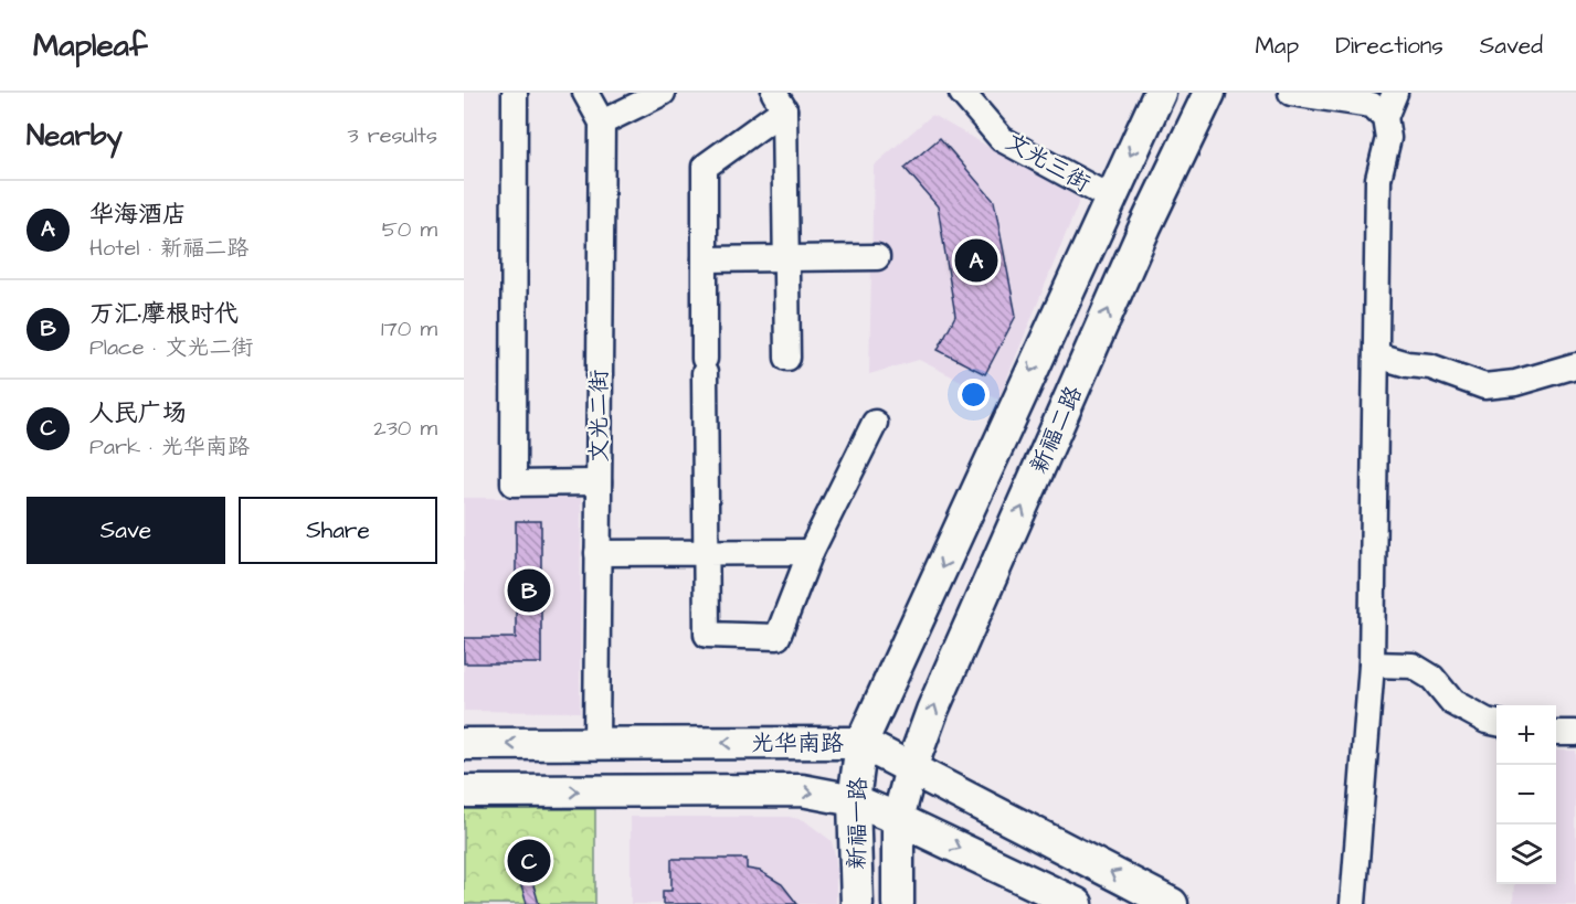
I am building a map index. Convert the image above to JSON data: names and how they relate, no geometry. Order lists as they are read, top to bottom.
{
  "streets": {
    "main road": ["新福二路", "光华南路", "新福一路"],
    "street": ["文光三街", "文光二街"]
  },
  "crossings": [
    ["文光三街", "新福二路"],
    ["文光二街", "光华南路"],
    ["新福二路", "光华南路"],
    ["新福二路", "新福一路"],
    ["光华南路", "新福一路"]
  ],
  "page": {
    "header": "Mapleaf",
    "nav": ["Map", "Directions", "Saved"],
    "heading": ["Nearby", "3 results"],
    "list": [
      {
        "mark": "A",
        "name": "华海酒店",
        "note": "Hotel · 新福二路",
        "value": "50 m"
      },
      {
        "mark": "B",
        "name": "万汇·摩根时代",
        "note": "Place · 文光二街",
        "value": "170 m"
      },
      {
        "mark": "C",
        "name": "人民广场",
        "note": "Park · 光华南路",
        "value": "230 m"
      }
    ],
    "pins": ["A", "B", "C"],
    "buttons": ["Save", "Share"],
    "map_buttons": ["+", "−"]
  }
}
